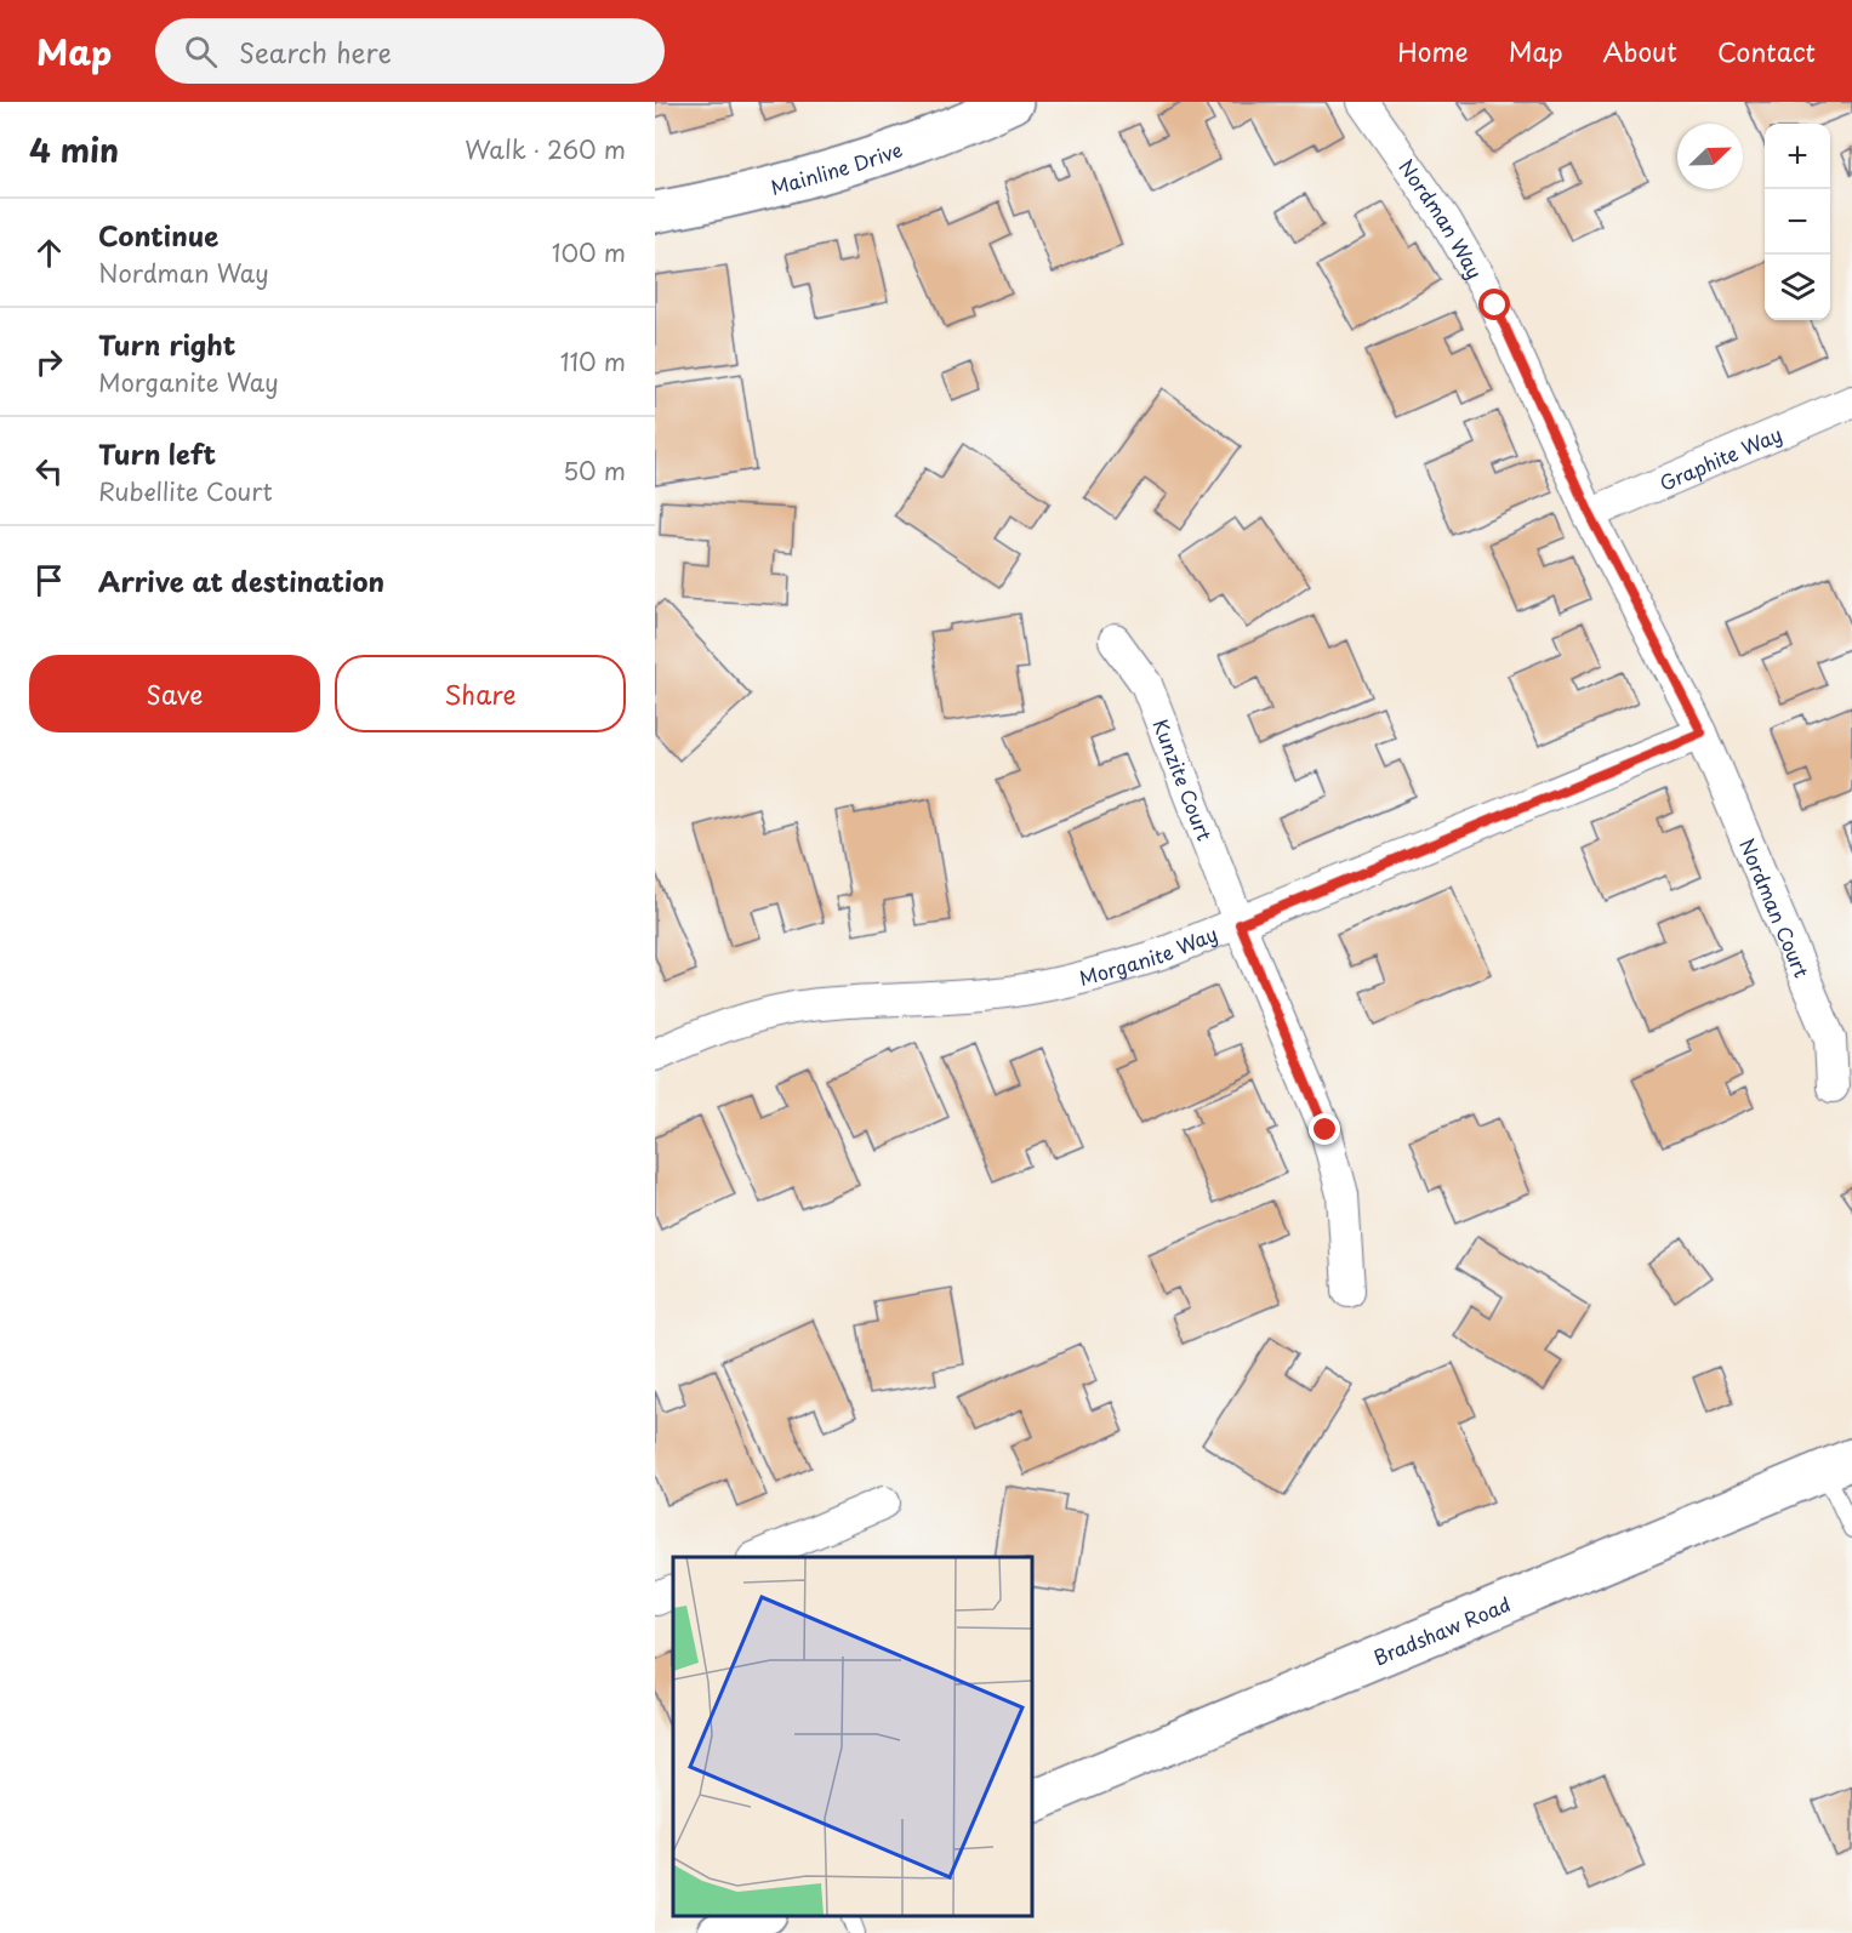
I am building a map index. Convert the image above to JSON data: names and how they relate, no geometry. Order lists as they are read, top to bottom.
{
  "streets": {
    "main road": ["Mainline Drive", "Bradshaw Road"],
    "street": [
      "Nordman Way",
      "Graphite Way",
      "Kunzite Court",
      "Nordman Court",
      "Morganite Way"
    ]
  },
  "crossings": [
    ["Nordman Way", "Graphite Way"],
    ["Nordman Way", "Nordman Court"],
    ["Nordman Way", "Morganite Way"],
    ["Kunzite Court", "Morganite Way"],
    ["Nordman Court", "Morganite Way"]
  ],
  "north": "top right",
  "page": {
    "header": "Map",
    "search": "Search here",
    "nav": [
      "Home",
      "Map",
      "About",
      "Contact"
    ],
    "heading": ["4 min", "Walk · 260 m"],
    "map_buttons": ["+", "−"],
    "list": [
      ["Continue", "Nordman Way", "100 m"],
      ["Turn right", "Morganite Way", "110 m"],
      ["Turn left", "Rubellite Court", "50 m"],
      "Arrive at destination"
    ],
    "buttons": ["Save", "Share"]
  }
}
